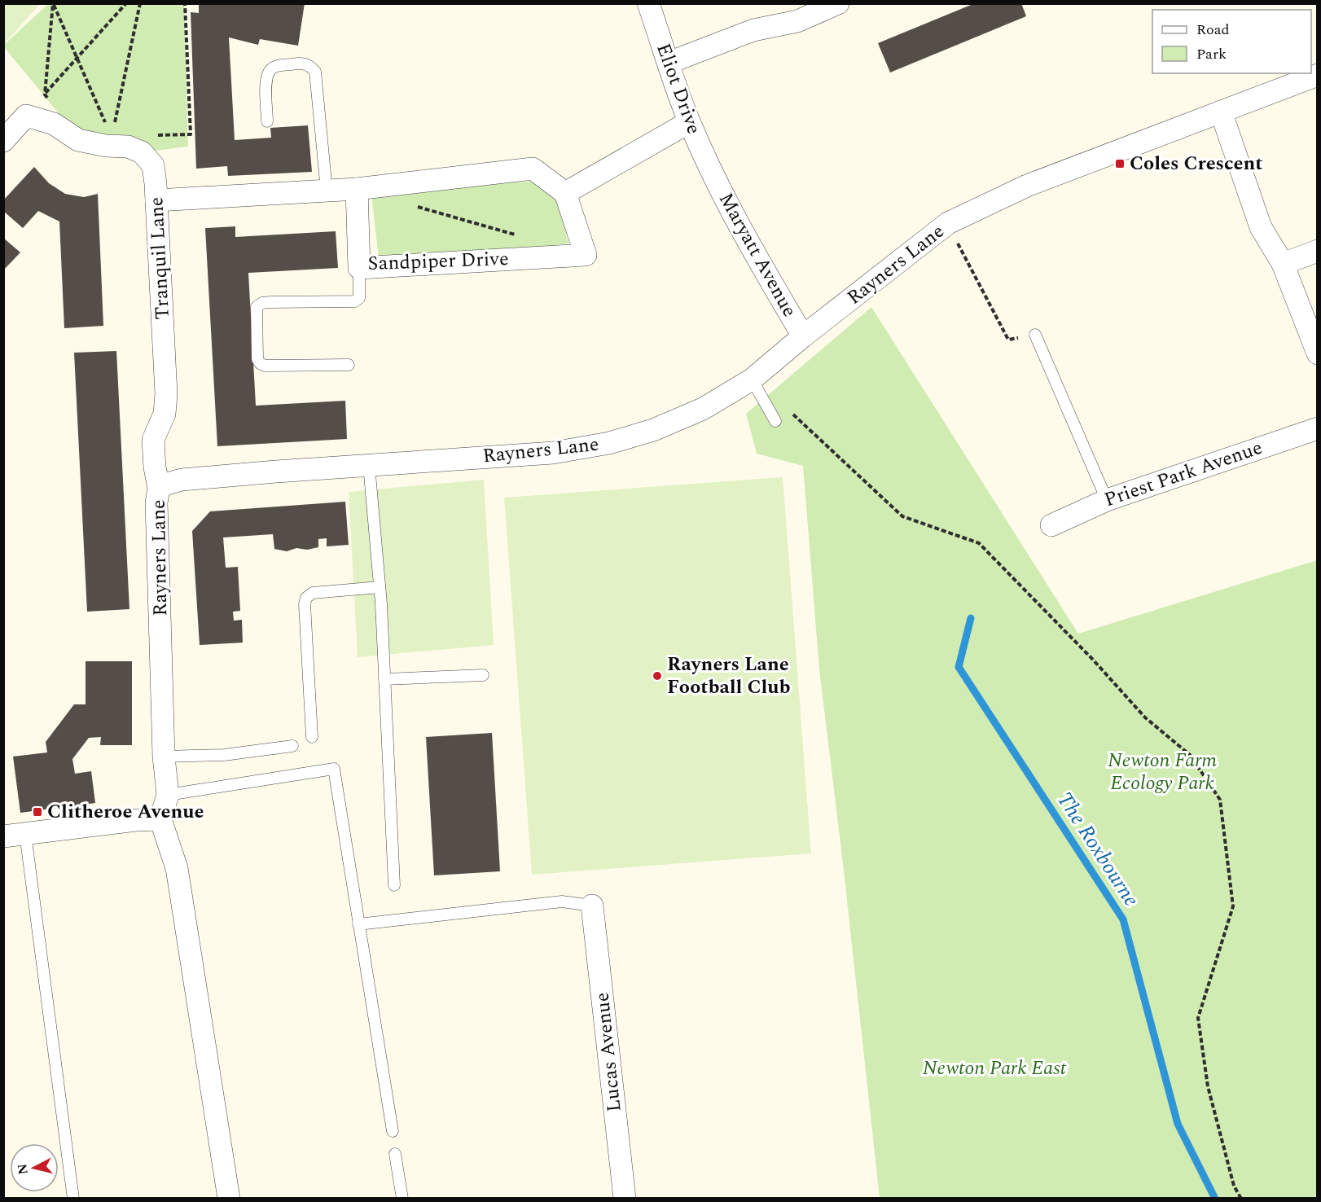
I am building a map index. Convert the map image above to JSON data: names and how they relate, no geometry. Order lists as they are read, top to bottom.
{
  "streets": {
    "street": [
      "Eliot Drive",
      "Maryatt Avenue",
      "Tranquil Lane",
      "Sandpiper Drive",
      "Rayners Lane",
      "Priest Park Avenue",
      "Lucas Avenue"
    ]
  },
  "crossings": [
    ["Eliot Drive", "Maryatt Avenue"],
    ["Maryatt Avenue", "Rayners Lane"],
    ["Tranquil Lane", "Rayners Lane"]
  ],
  "water": ["The Roxbourne"],
  "parks": ["Newton Farm Ecology Park", "Newton Park East"],
  "places": {
    "transit": ["Coles Crescent", "Clitheroe Avenue"],
    "other": ["Rayners Lane Football Club"]
  },
  "legend": ["Road", "Park"],
  "north": "left"
}
